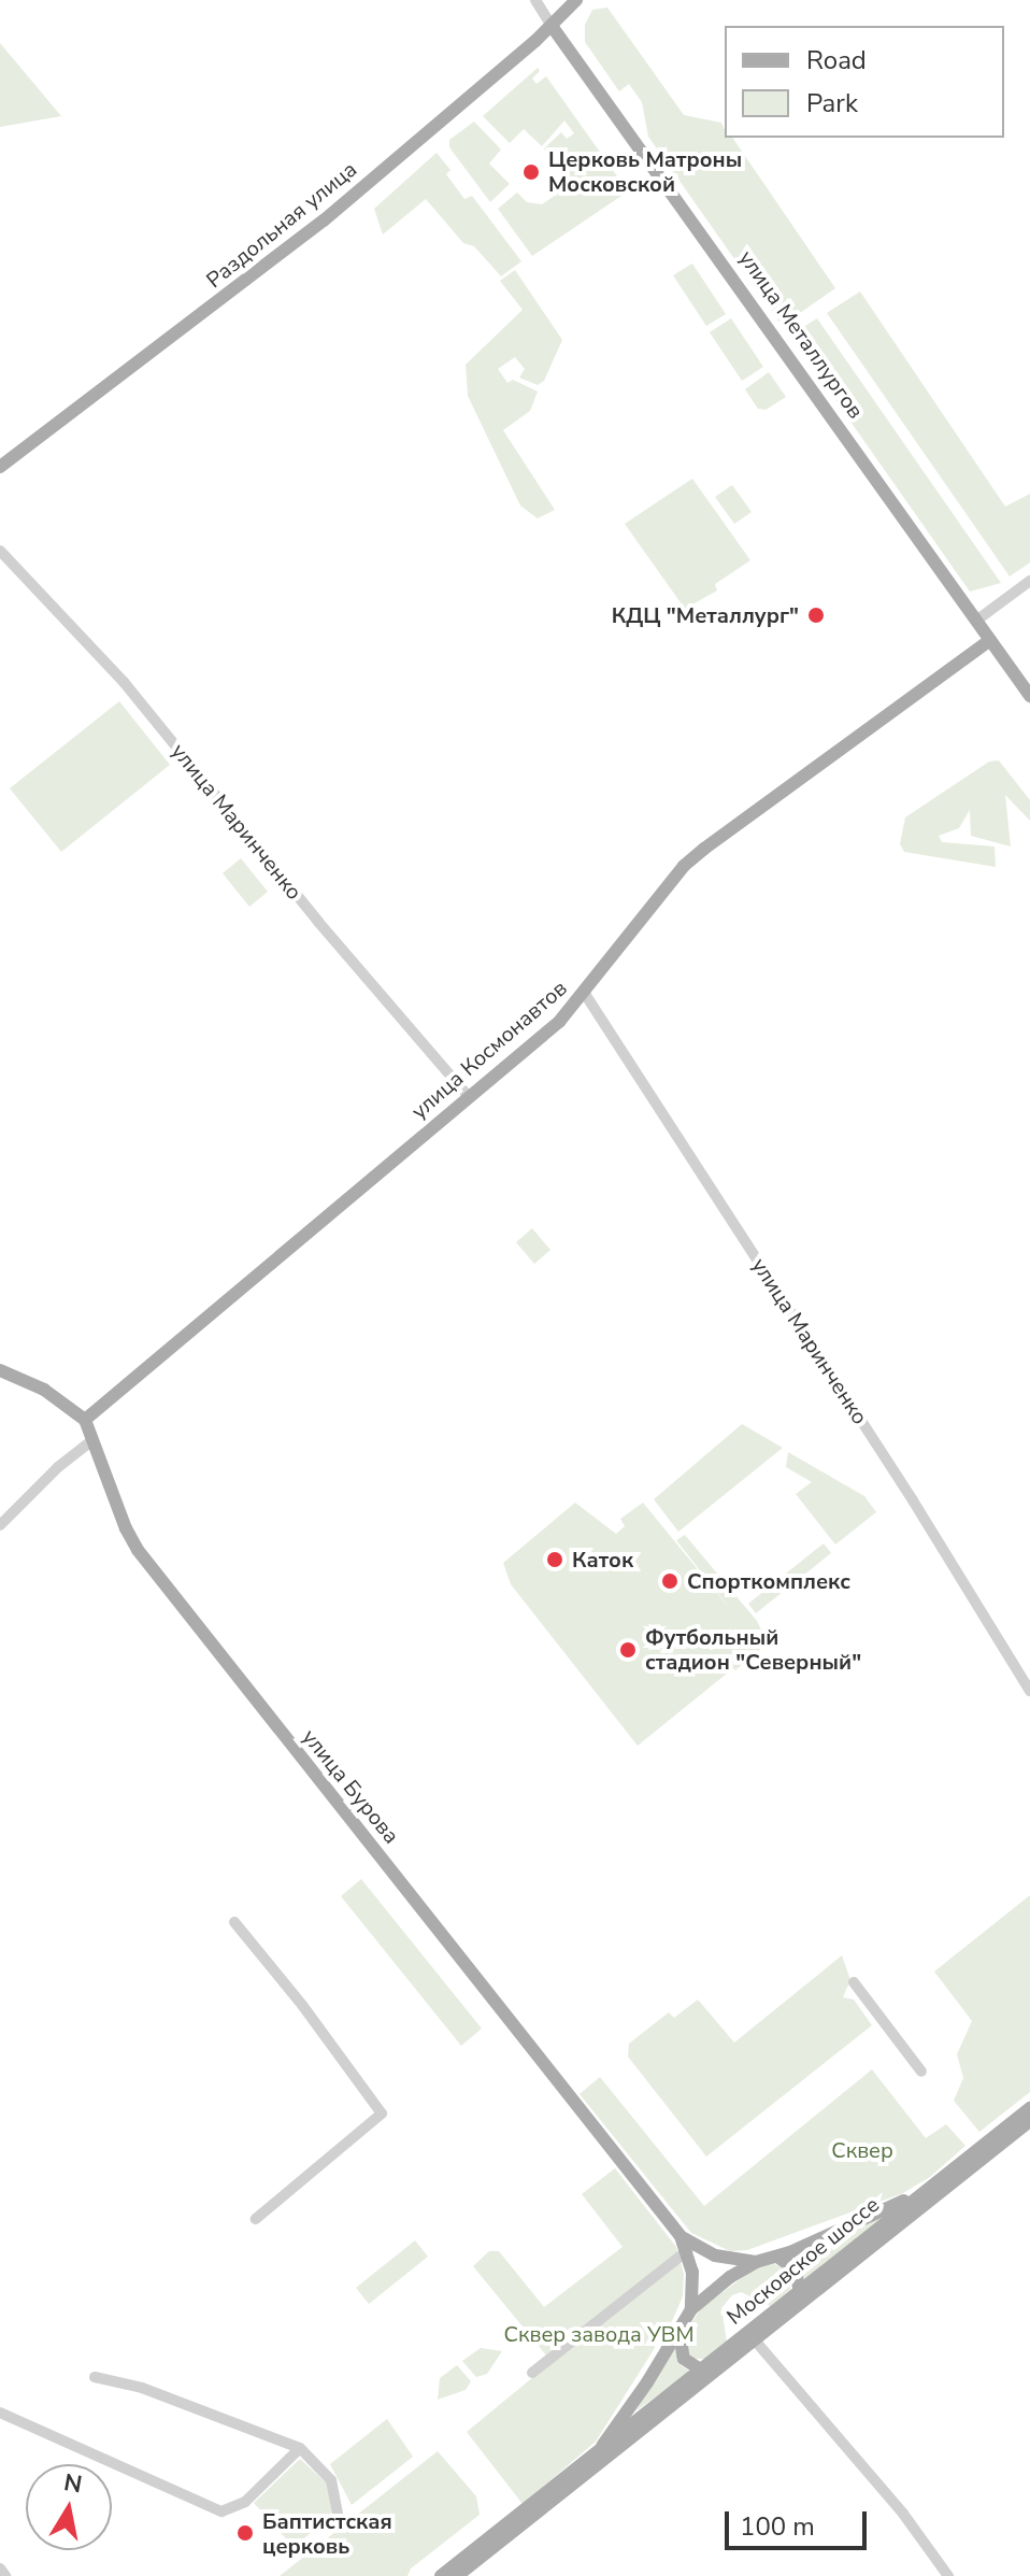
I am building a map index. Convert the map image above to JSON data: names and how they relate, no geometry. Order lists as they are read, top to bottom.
{
  "streets": {
    "main road": [
      "Раздольная улица",
      "улица Металлургов",
      "улица Космонавтов",
      "улица Бурова",
      "Московское шоссе"
    ],
    "street": ["улица Маринченко"]
  },
  "crossings": [
    ["Раздольная улица", "улица Металлургов"],
    ["улица Металлургов", "улица Космонавтов"],
    ["улица Маринченко", "улица Космонавтов"],
    ["улица Космонавтов", "улица Бурова"]
  ],
  "parks": ["Сквер", "Сквер завода УВМ"],
  "places": [
    "Церковь Матроны Московской",
    "КДЦ \"Металлург\"",
    "Каток",
    "Спорткомплекс",
    "Футбольный стадион \"Северный\"",
    "Баптистская церковь"
  ],
  "legend": ["Road", "Park"],
  "scale_bar": "100 m",
  "north": "top"
}
